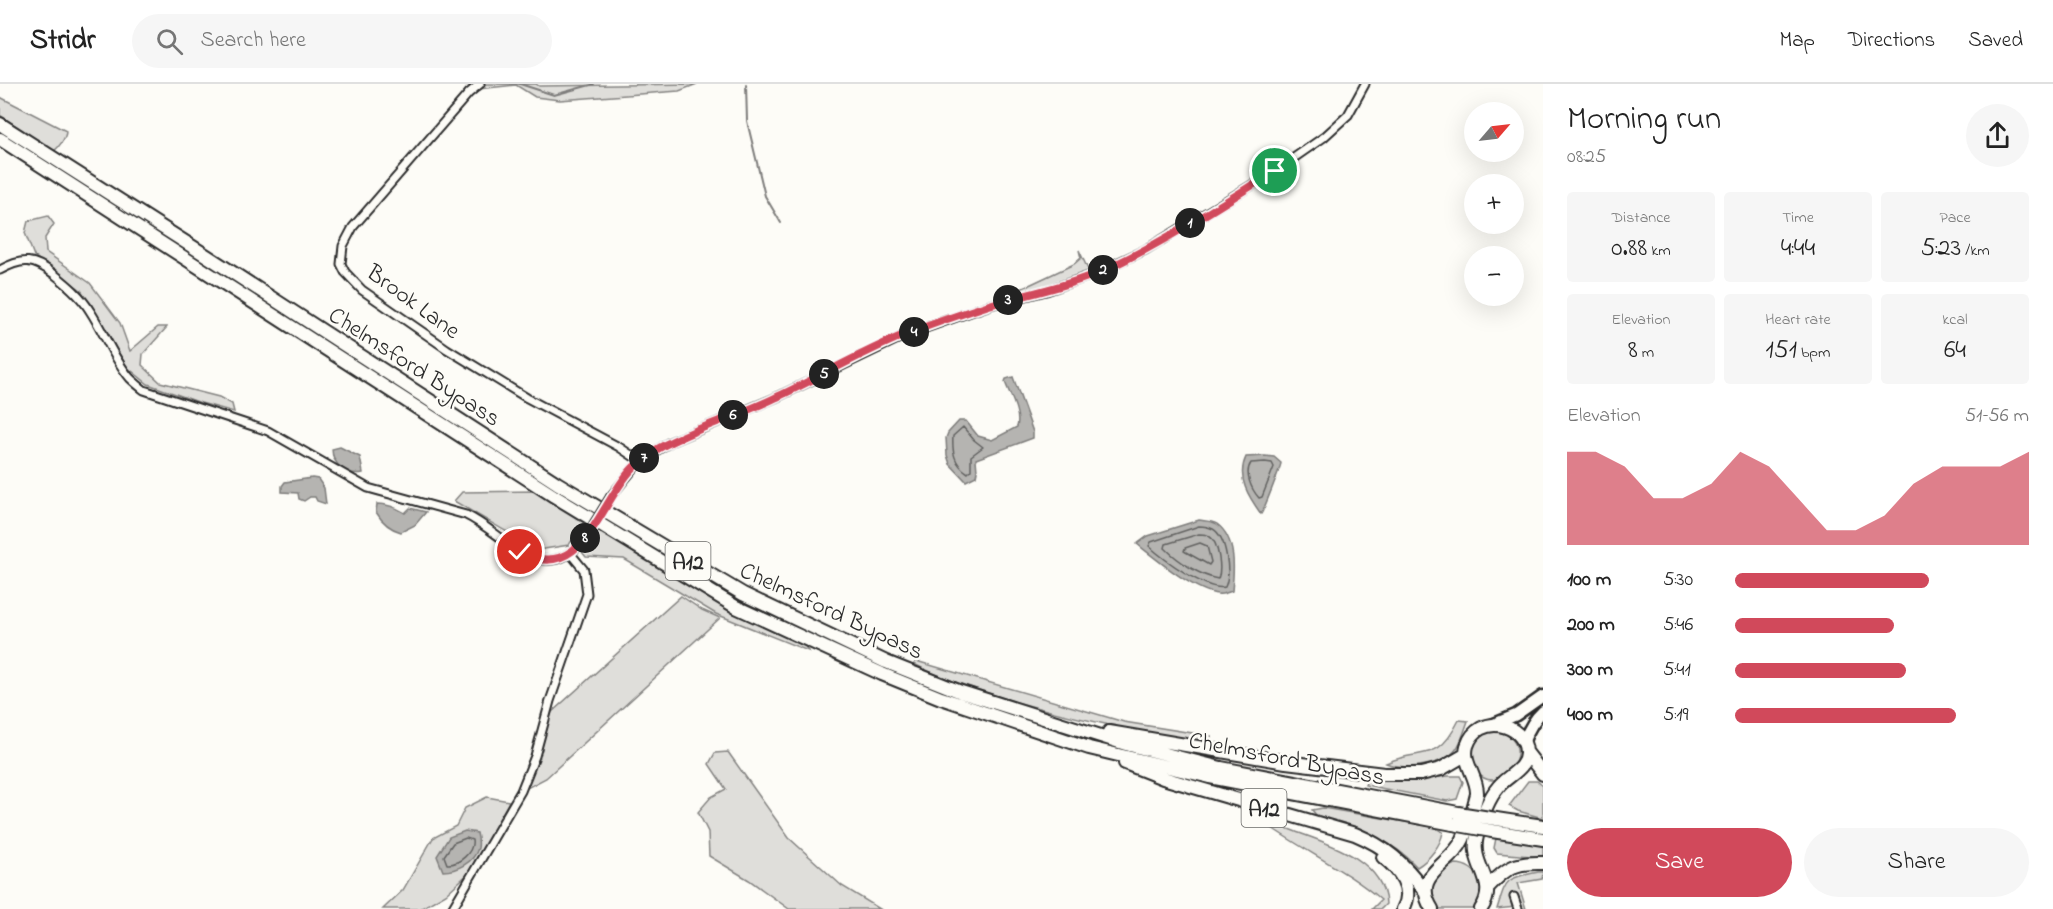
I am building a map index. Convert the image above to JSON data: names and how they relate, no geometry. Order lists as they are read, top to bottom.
{
  "streets": {
    "highway": ["Chelmsford Bypass", "A12"],
    "street": ["Brook Lane"]
  },
  "crossings": [
    ["Chelmsford Bypass", "A12"]
  ],
  "north": "top right",
  "page": {
    "header": "Stridr",
    "search": "Search here",
    "nav": ["Map", "Directions", "Saved"],
    "heading": ["Morning run", "08:25"],
    "map_buttons": ["+", "−"],
    "stats": [
      ["Distance", "0.88 km"],
      ["Time", "4:44"],
      ["Pace", "5:23 /km"],
      ["Elevation", "8 m"],
      ["Heart rate", "151 bpm"],
      ["kcal", "64"]
    ],
    "pins": [
      "1",
      "2",
      "3",
      "4",
      "5",
      "6",
      "7",
      "8"
    ],
    "chart": ["Elevation", "51–56 m"],
    "list": [
      {
        "name": "100 m",
        "note": "5:30"
      },
      {
        "name": "200 m",
        "note": "5:46"
      },
      {
        "name": "300 m",
        "note": "5:41"
      },
      {
        "name": "400 m",
        "note": "5:19"
      }
    ],
    "buttons": ["Save", "Share"]
  }
}
